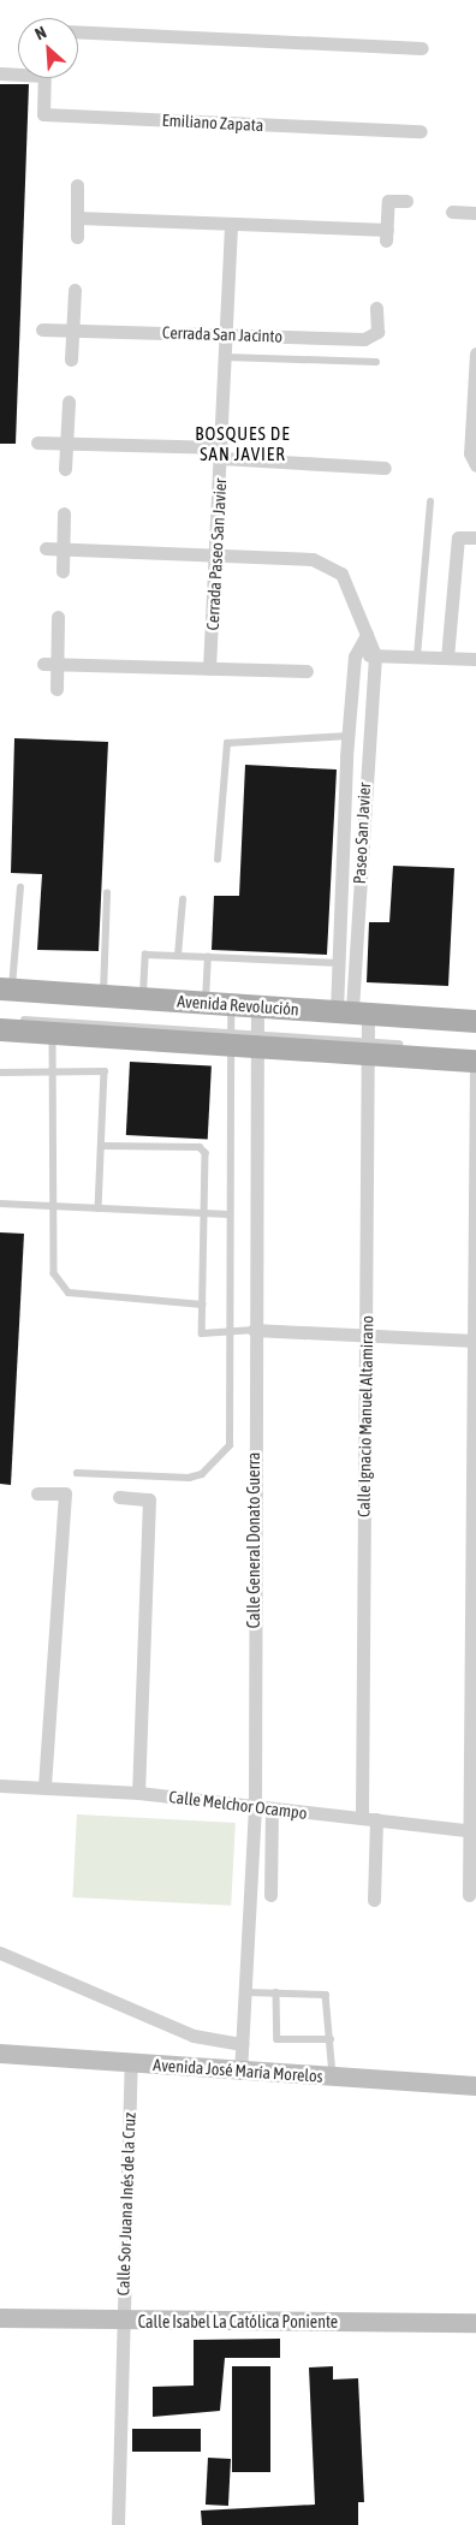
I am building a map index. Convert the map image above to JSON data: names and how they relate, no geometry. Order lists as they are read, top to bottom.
{
  "streets": {
    "main road": ["Avenida Revolución", "Avenida José María Morelos", "Calle Isabel La Católica Poniente"],
    "street": [
      "Emiliano Zapata",
      "Cerrada San Jacinto",
      "Cerrada Paseo San Javier",
      "Paseo San Javier",
      "Calle Ignacio Manuel Altamirano",
      "Calle General Donato Guerra",
      "Calle Melchor Ocampo",
      "Calle Sor Juana Inés de la Cruz"
    ]
  },
  "crossings": [
    ["Cerrada San Jacinto", "Cerrada Paseo San Javier"],
    ["Cerrada Paseo San Javier", "Paseo San Javier"],
    ["Paseo San Javier", "Avenida Revolución"],
    ["Paseo San Javier", "Calle Ignacio Manuel Altamirano"],
    ["Avenida Revolución", "Calle Ignacio Manuel Altamirano"],
    ["Avenida Revolución", "Calle General Donato Guerra"],
    ["Calle Ignacio Manuel Altamirano", "Calle Melchor Ocampo"],
    ["Calle General Donato Guerra", "Calle Melchor Ocampo"],
    ["Calle General Donato Guerra", "Avenida José María Morelos"],
    ["Avenida José María Morelos", "Calle Sor Juana Inés de la Cruz"],
    ["Calle Sor Juana Inés de la Cruz", "Calle Isabel La Católica Poniente"]
  ],
  "districts": ["BOSQUES DE SAN JAVIER"],
  "north": "top left"
}
